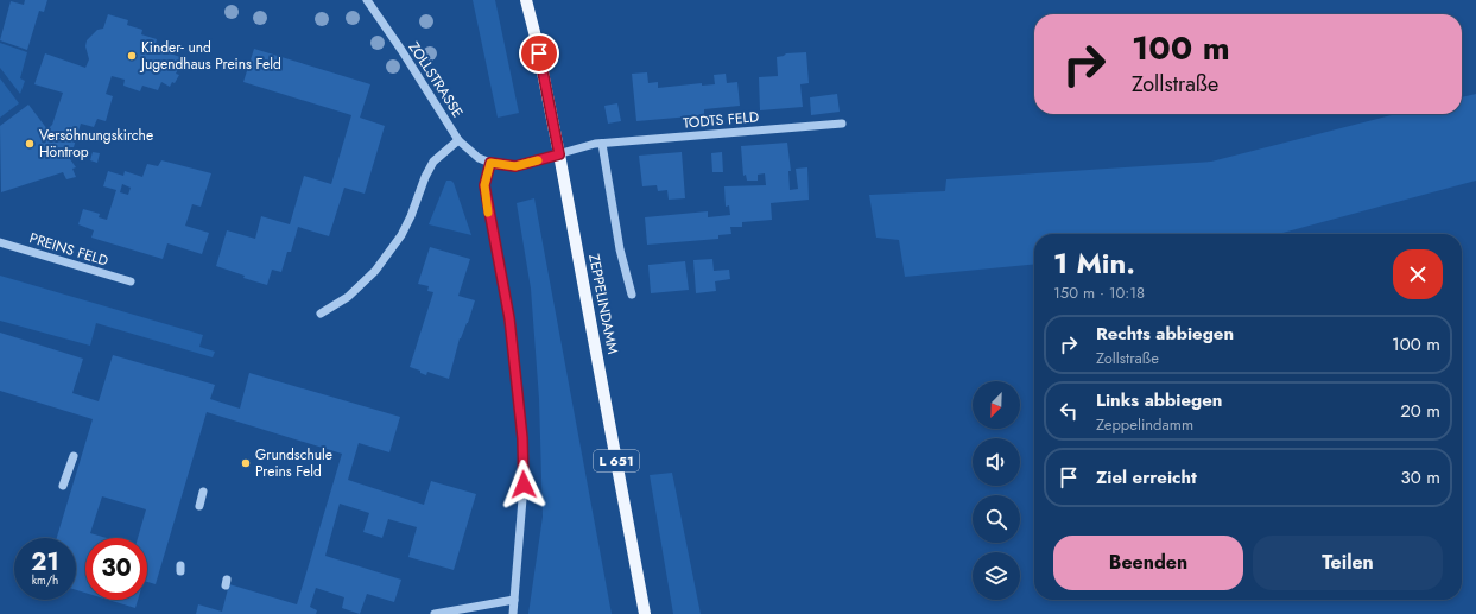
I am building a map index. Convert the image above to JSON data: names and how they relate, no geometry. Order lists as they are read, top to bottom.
{
  "streets": {
    "main road": ["ZEPPELINDAMM", "L 651"],
    "street": ["ZOLLSTRASSE", "TODTS FELD", "PREINS FELD"]
  },
  "crossings": [
    ["ZOLLSTRASSE", "TODTS FELD"],
    ["ZOLLSTRASSE", "ZEPPELINDAMM"],
    ["TODTS FELD", "ZEPPELINDAMM"]
  ],
  "places": ["Kinder- und Jugendhaus Preins Feld", "Versöhnungskirche Höntrop", "Grundschule Preins Feld"],
  "north": "bottom left",
  "page": {
    "turn": ["100 m", "Zollstraße"],
    "heading": ["1 Min.", "150 m · 10:18"],
    "list": [
      {
        "name": "Rechts abbiegen",
        "note": "Zollstraße",
        "value": "100 m"
      },
      {
        "name": "Links abbiegen",
        "note": "Zeppelindamm",
        "value": "20 m"
      },
      {
        "name": "Ziel erreicht",
        "value": "30 m"
      }
    ],
    "buttons": ["Beenden", "Teilen"],
    "speed": "21 km/h",
    "limit": "30"
  }
}
